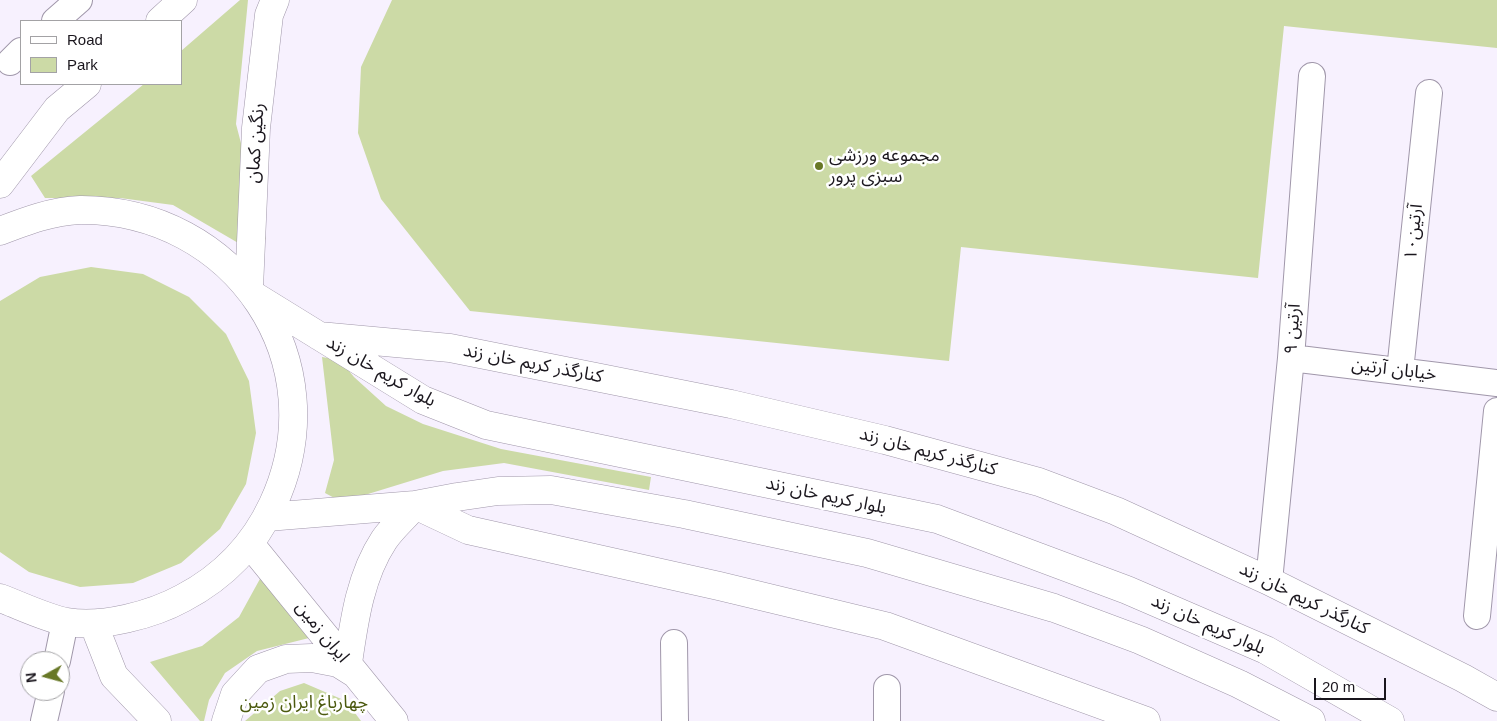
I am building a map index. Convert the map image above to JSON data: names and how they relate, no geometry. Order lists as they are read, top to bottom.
{
  "streets": {
    "main road": [
      "رنگین کمان",
      "کنارگذر کریم خان زند",
      "بلوار کریم خان زند",
      "ایران زمین"
    ],
    "street": ["آرتین۱۰", "آرتین ۹", "خیابان آرتین"]
  },
  "crossings": [
    ["رنگین کمان", "بلوار کریم خان زند"],
    ["آرتین۱۰", "خیابان آرتین"],
    ["آرتین ۹", "کنارگذر کریم خان زند"],
    ["آرتین ۹", "خیابان آرتین"],
    ["کنارگذر کریم خان زند", "بلوار کریم خان زند"]
  ],
  "parks": ["چهارباغ ایران زمین"],
  "places": ["مجموعه ورزشی سبزی پرور"],
  "legend": ["Road", "Park"],
  "scale_bar": "20 m",
  "north": "left"
}
